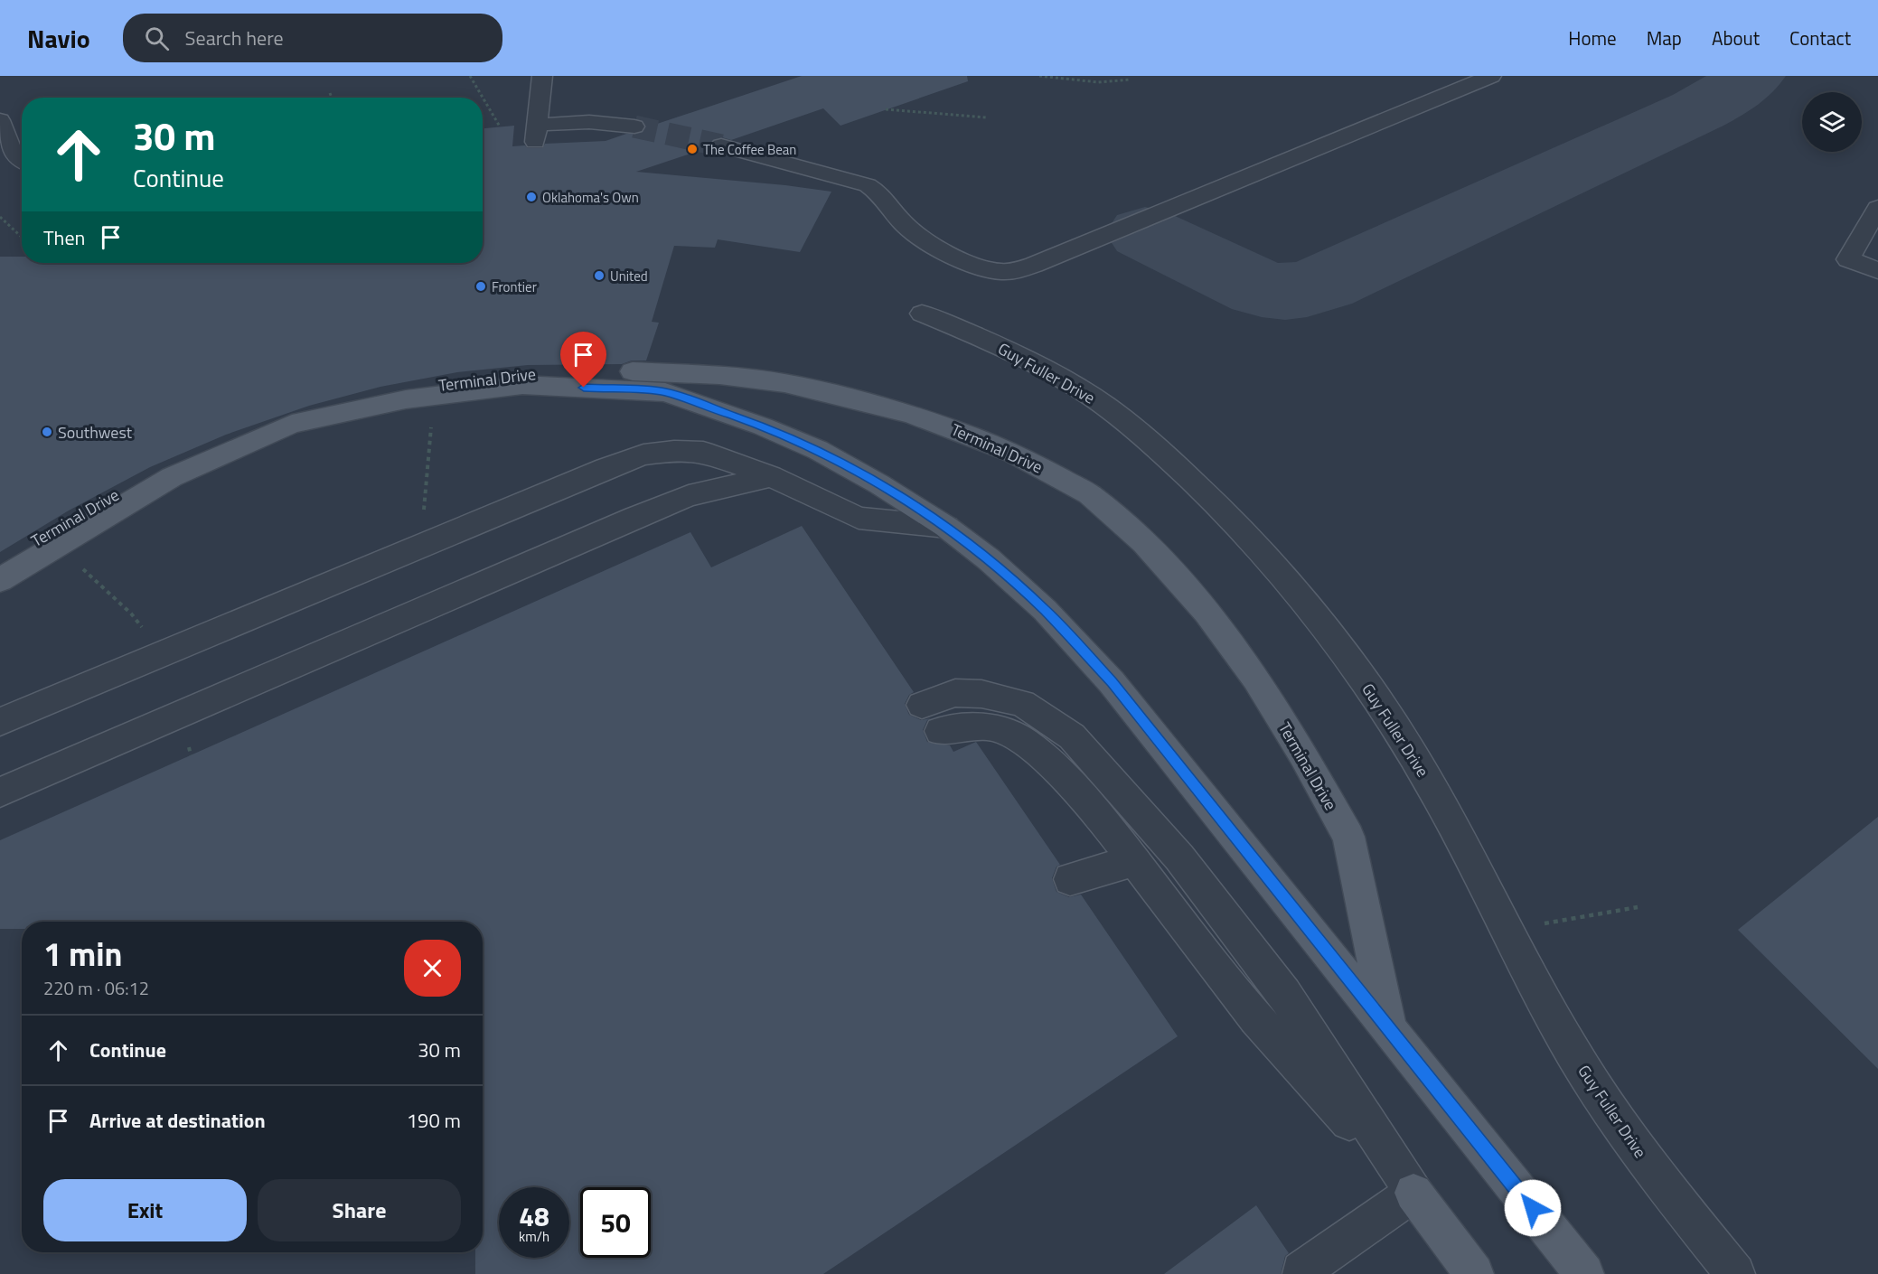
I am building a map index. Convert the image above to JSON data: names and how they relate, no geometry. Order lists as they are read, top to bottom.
{
  "streets": {
    "main road": ["Terminal Drive"],
    "street": ["Guy Fuller Drive"]
  },
  "places": [
    "The Coffee Bean",
    "Oklahoma's Own",
    "United",
    "Frontier",
    "Southwest"
  ],
  "page": {
    "header": "Navio",
    "search": "Search here",
    "nav": [
      "Home",
      "Map",
      "About",
      "Contact"
    ],
    "turn": ["30 m", "Continue"],
    "then": "Then",
    "heading": ["1 min", "220 m · 06:12"],
    "list": [
      {
        "name": "Continue",
        "value": "30 m"
      },
      {
        "name": "Arrive at destination",
        "value": "190 m"
      }
    ],
    "buttons": ["Exit", "Share"],
    "speed": "48 km/h",
    "limit": "50"
  }
}
